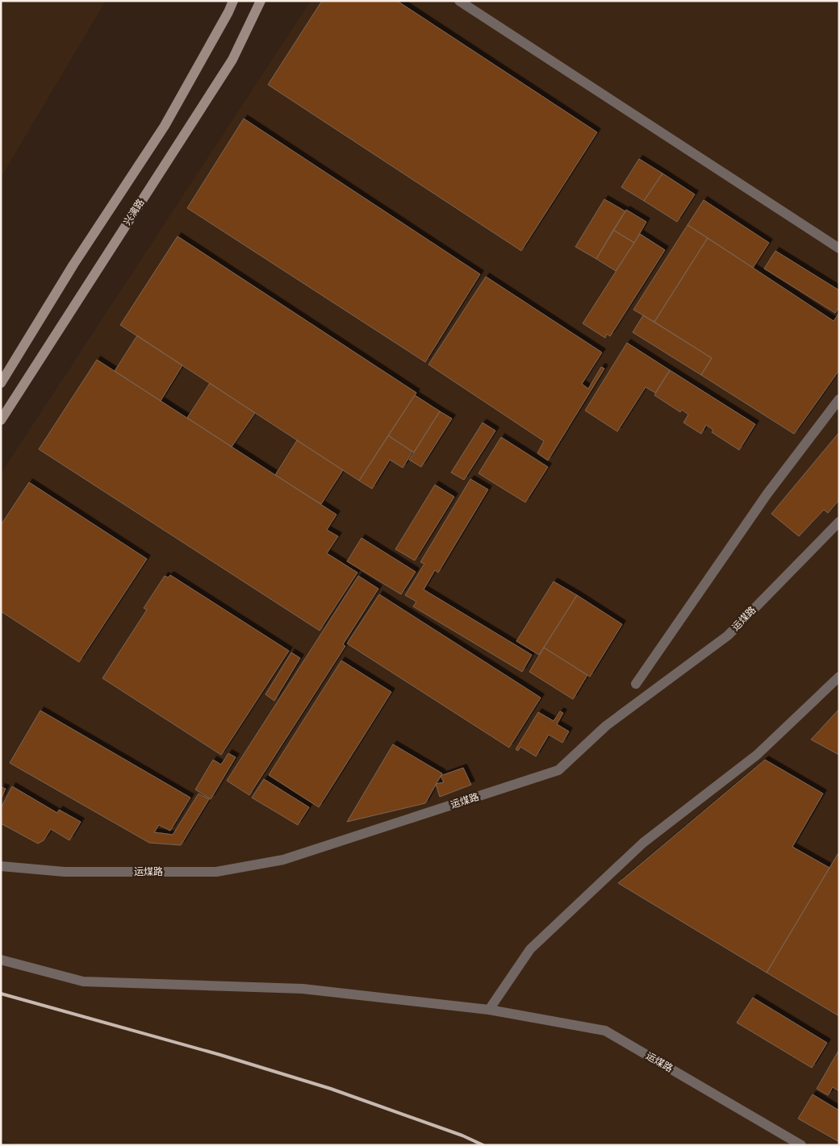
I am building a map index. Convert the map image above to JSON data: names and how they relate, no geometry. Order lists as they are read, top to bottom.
{
  "streets": {
    "street": ["兴漓路", "运煤路"]
  }
}
